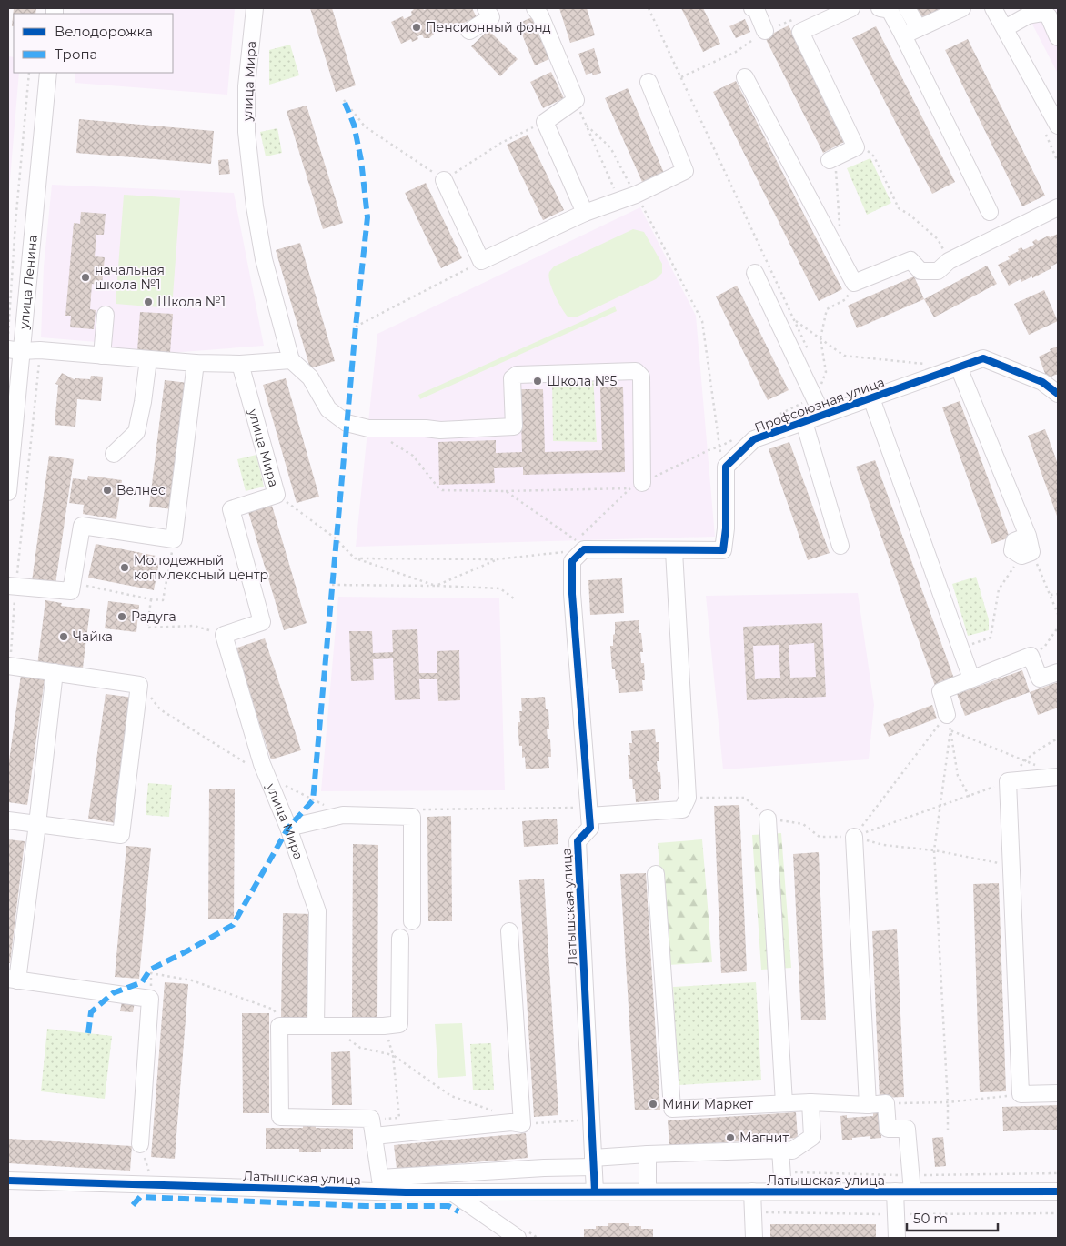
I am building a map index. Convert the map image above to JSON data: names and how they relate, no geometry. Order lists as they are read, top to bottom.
{
  "streets": {
    "street": [
      "улица Мира",
      "улица Ленина",
      "Профсоюзная улица",
      "Латышская улица"
    ]
  },
  "crossings": [
    ["Профсоюзная улица", "Латышская улица"]
  ],
  "places": [
    "Пенсионный фонд",
    "начальная школа №1",
    "Школа №1",
    "Школа №5",
    "Велнес",
    "Молодежный копмлексный центр",
    "Радуга",
    "Чайка",
    "Мини Маркет",
    "Магнит"
  ],
  "legend": ["Велодорожка", "Тропа"],
  "scale_bar": "50 m"
}
